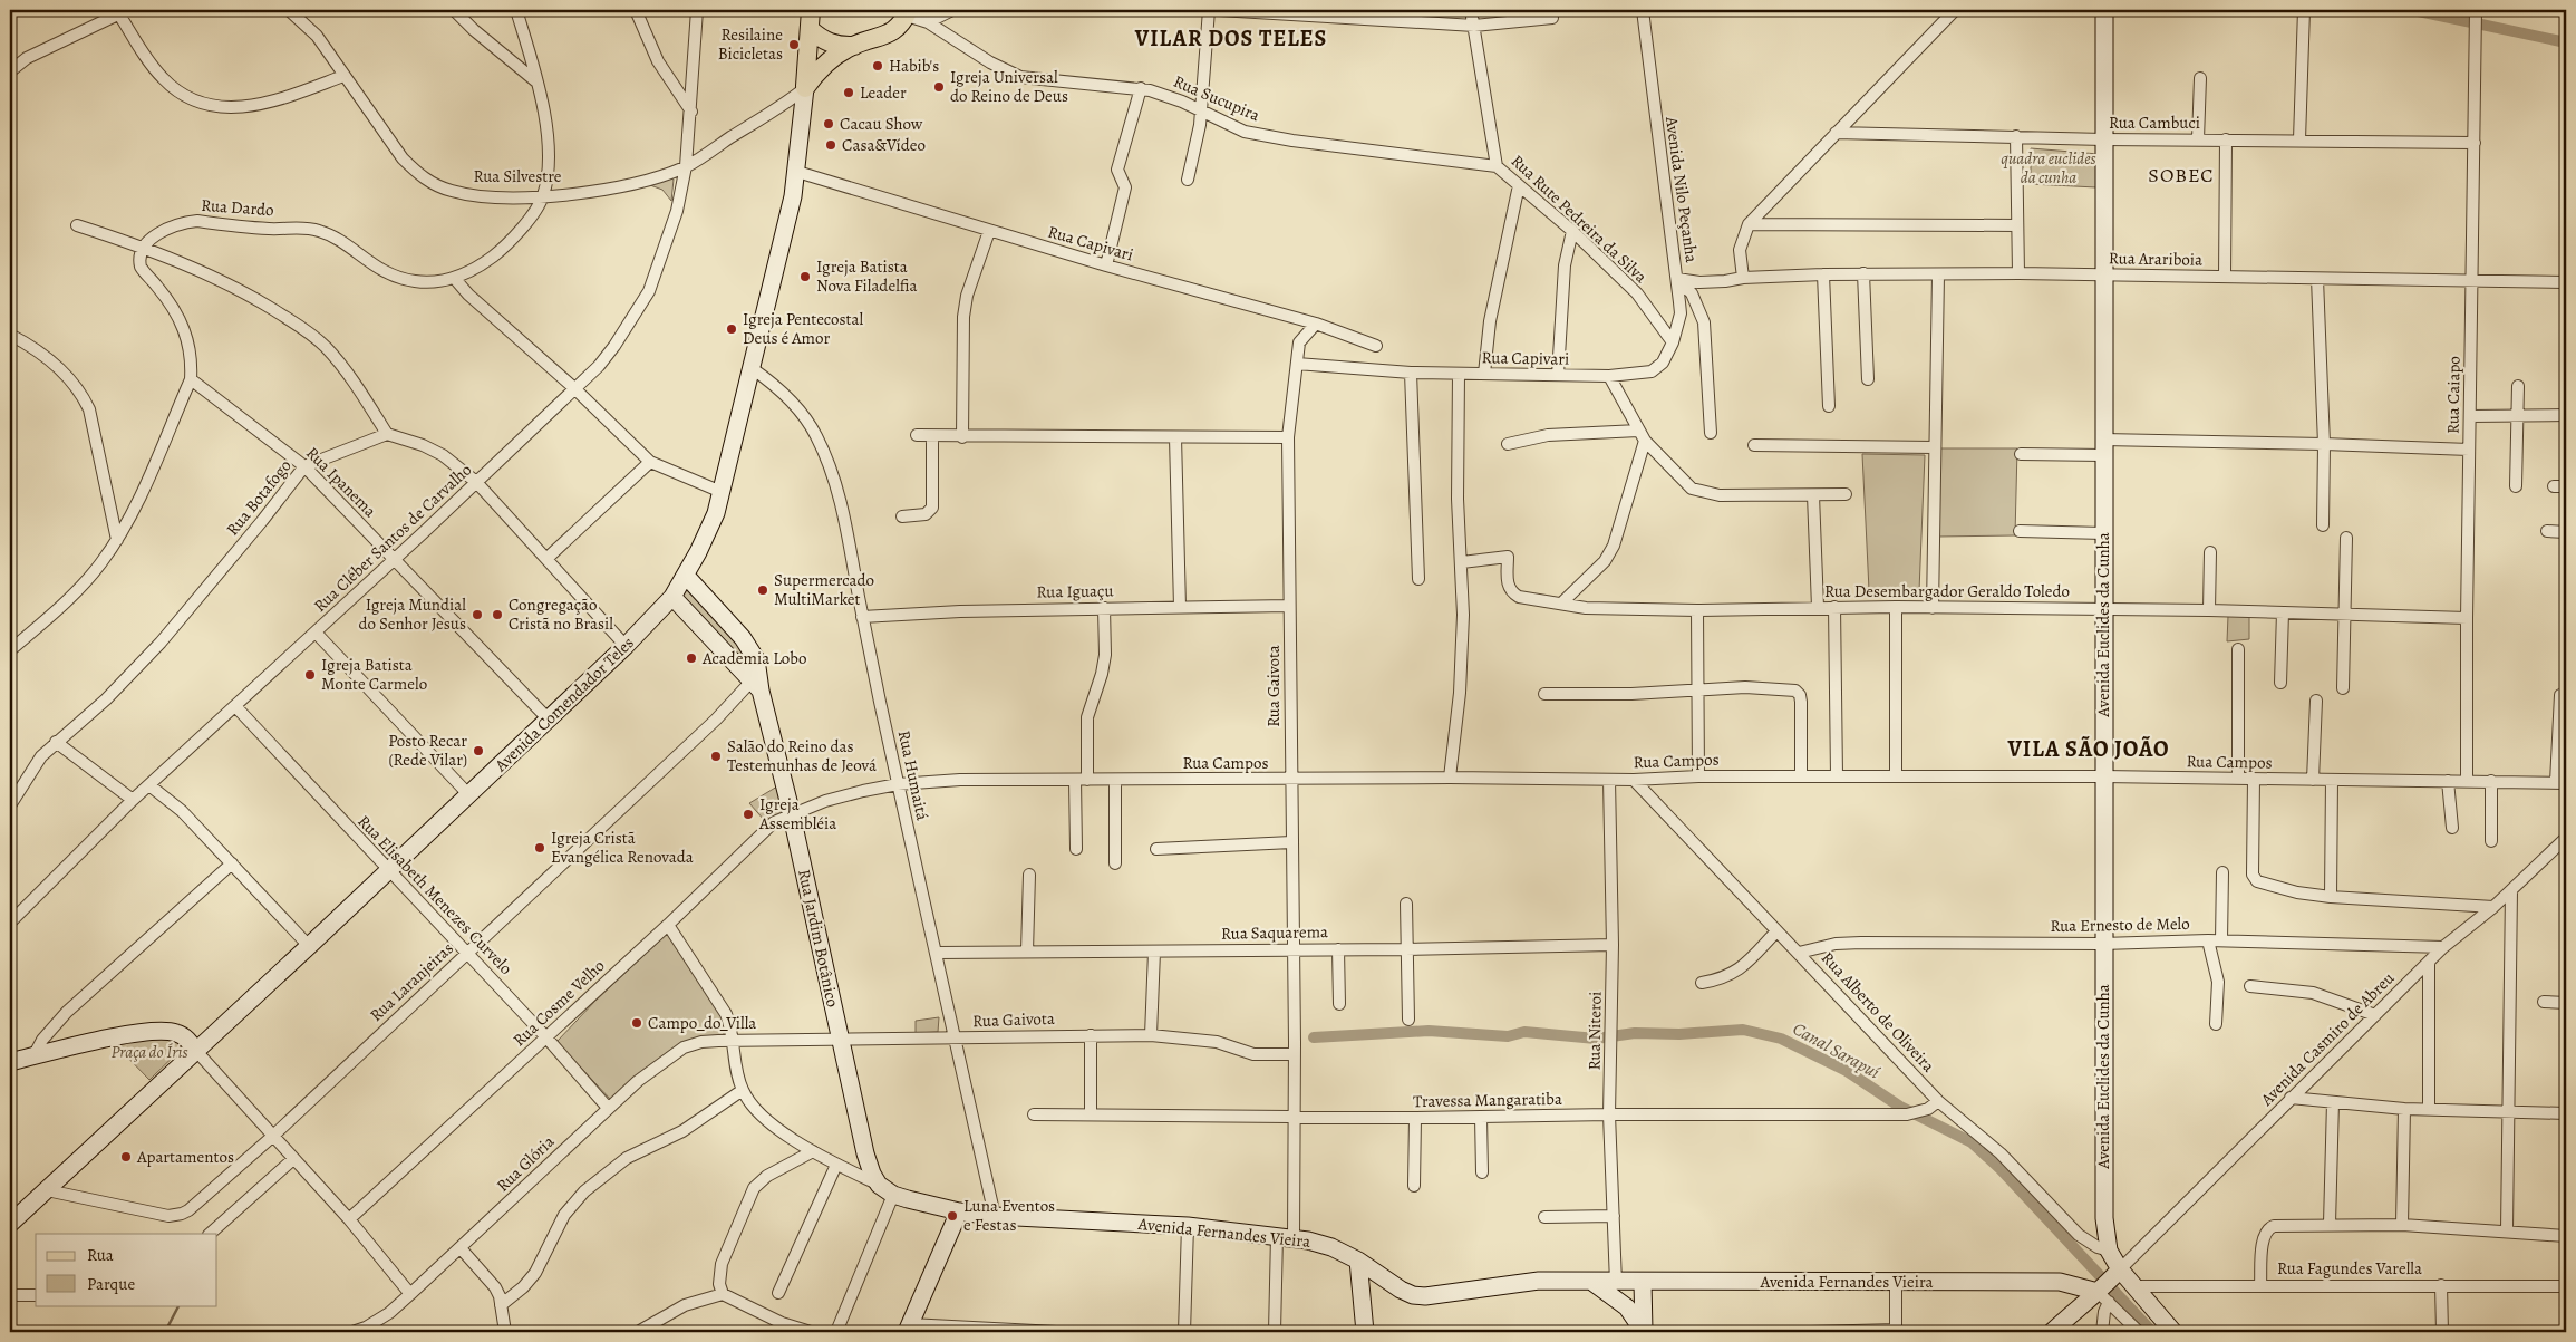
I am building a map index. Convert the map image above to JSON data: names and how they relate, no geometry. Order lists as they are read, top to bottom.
{
  "streets": {
    "main road": [
      "Avenida Euclides da Cunha",
      "Avenida Comendador Teles",
      "Rua Jardim Botânico",
      "Avenida Fernandes Vieira"
    ],
    "street": [
      "Rua Sucupira",
      "Rua Cambuci",
      "Rua Silvestre",
      "Avenida Nilo Peçanha",
      "Rua Dardo",
      "Rua Rute Pedreira da Silva",
      "Rua Capivari",
      "Rua Arariboia",
      "Rua Caiapo",
      "Rua Ipanema",
      "Rua Botafogo",
      "Rua Cléber Santos de Carvalho",
      "Rua Iguaçu",
      "Rua Desembargador Geraldo Toledo",
      "Rua Gaivota",
      "Rua Campos",
      "Rua Humaitá",
      "Rua Elisabeth Menezes Curvelo",
      "Rua Ernesto de Melo",
      "Rua Saquarema",
      "Rua Laranjeiras",
      "Rua Cosme Velho",
      "Rua Alberto de Oliveira",
      "Rua Niteroi",
      "Avenida Casmiro de Abreu",
      "Travessa Mangaratiba",
      "Rua Glória",
      "Rua Fagundes Varella"
    ]
  },
  "crossings": [
    ["Rua Sucupira", "Rua Rute Pedreira da Silva"],
    ["Rua Cambuci", "Rua Caiapo"],
    ["Rua Cambuci", "Avenida Euclides da Cunha"],
    ["Rua Silvestre", "Rua Dardo"],
    ["Rua Silvestre", "Rua Cléber Santos de Carvalho"],
    ["Rua Silvestre", "Avenida Comendador Teles"],
    ["Avenida Nilo Peçanha", "Rua Capivari"],
    ["Avenida Nilo Peçanha", "Rua Arariboia"],
    ["Rua Rute Pedreira da Silva", "Rua Capivari"],
    ["Rua Capivari", "Rua Arariboia"],
    ["Rua Capivari", "Rua Gaivota"],
    ["Rua Capivari", "Avenida Comendador Teles"],
    ["Rua Arariboia", "Rua Caiapo"],
    ["Rua Arariboia", "Avenida Euclides da Cunha"],
    ["Rua Caiapo", "Rua Desembargador Geraldo Toledo"],
    ["Rua Caiapo", "Rua Campos"],
    ["Rua Ipanema", "Rua Botafogo"],
    ["Rua Ipanema", "Rua Cléber Santos de Carvalho"],
    ["Rua Ipanema", "Avenida Comendador Teles"],
    ["Rua Cléber Santos de Carvalho", "Rua Elisabeth Menezes Curvelo"],
    ["Rua Iguaçu", "Rua Gaivota"],
    ["Rua Iguaçu", "Rua Humaitá"],
    ["Rua Desembargador Geraldo Toledo", "Avenida Euclides da Cunha"],
    ["Avenida Euclides da Cunha", "Rua Campos"],
    ["Avenida Euclides da Cunha", "Rua Ernesto de Melo"],
    ["Avenida Euclides da Cunha", "Rua Alberto de Oliveira"],
    ["Avenida Euclides da Cunha", "Avenida Casmiro de Abreu"],
    ["Avenida Euclides da Cunha", "Avenida Fernandes Vieira"],
    ["Avenida Euclides da Cunha", "Rua Fagundes Varella"],
    ["Rua Gaivota", "Rua Campos"],
    ["Rua Gaivota", "Rua Humaitá"],
    ["Rua Gaivota", "Rua Saquarema"],
    ["Rua Gaivota", "Rua Jardim Botânico"],
    ["Rua Gaivota", "Travessa Mangaratiba"],
    ["Rua Gaivota", "Rua Glória"],
    ["Rua Gaivota", "Avenida Fernandes Vieira"],
    ["Avenida Comendador Teles", "Rua Humaitá"],
    ["Avenida Comendador Teles", "Rua Elisabeth Menezes Curvelo"],
    ["Avenida Comendador Teles", "Rua Jardim Botânico"],
    ["Avenida Comendador Teles", "Rua Laranjeiras"],
    ["Rua Campos", "Rua Humaitá"],
    ["Rua Campos", "Rua Jardim Botânico"],
    ["Rua Campos", "Rua Cosme Velho"],
    ["Rua Campos", "Rua Alberto de Oliveira"],
    ["Rua Campos", "Rua Niteroi"],
    ["Rua Humaitá", "Rua Saquarema"],
    ["Rua Humaitá", "Avenida Fernandes Vieira"],
    ["Rua Elisabeth Menezes Curvelo", "Rua Laranjeiras"],
    ["Rua Elisabeth Menezes Curvelo", "Rua Cosme Velho"],
    ["Rua Elisabeth Menezes Curvelo", "Rua Glória"],
    ["Rua Ernesto de Melo", "Rua Alberto de Oliveira"],
    ["Rua Ernesto de Melo", "Avenida Casmiro de Abreu"],
    ["Rua Saquarema", "Rua Niteroi"],
    ["Rua Jardim Botânico", "Rua Laranjeiras"],
    ["Rua Jardim Botânico", "Rua Cosme Velho"],
    ["Rua Jardim Botânico", "Avenida Fernandes Vieira"],
    ["Rua Alberto de Oliveira", "Travessa Mangaratiba"],
    ["Rua Niteroi", "Travessa Mangaratiba"],
    ["Rua Niteroi", "Avenida Fernandes Vieira"],
    ["Avenida Casmiro de Abreu", "Avenida Fernandes Vieira"]
  ],
  "districts": ["VILAR DOS TELES", "SOBEC", "VILA SÃO JOÃO"],
  "water": ["Canal Sarapuí"],
  "parks": ["quadra euclides da cunha", "Praça do Íris"],
  "places": [
    "Resilaine Bicicletas",
    "Habib's",
    "Igreja Universal do Reino de Deus",
    "Leader",
    "Cacau Show",
    "Casa&Vídeo",
    "Igreja Batista Nova Filadelfia",
    "Igreja Pentecostal Deus é Amor",
    "Supermercado MultiMarket",
    "Igreja Mundial do Senhor Jesus",
    "Congregação Cristã no Brasil",
    "Academia Lobo",
    "Igreja Batista Monte Carmelo",
    "Posto Recar (Rede Vilar)",
    "Salão do Reino das Testemunhas de Jeová",
    "Igreja Assembléia",
    "Igreja Cristã Evangélica Renovada",
    "Campo_do_Villa",
    "Apartamentos",
    "Luna Eventos e Festas"
  ],
  "legend": ["Rua", "Parque"]
}
